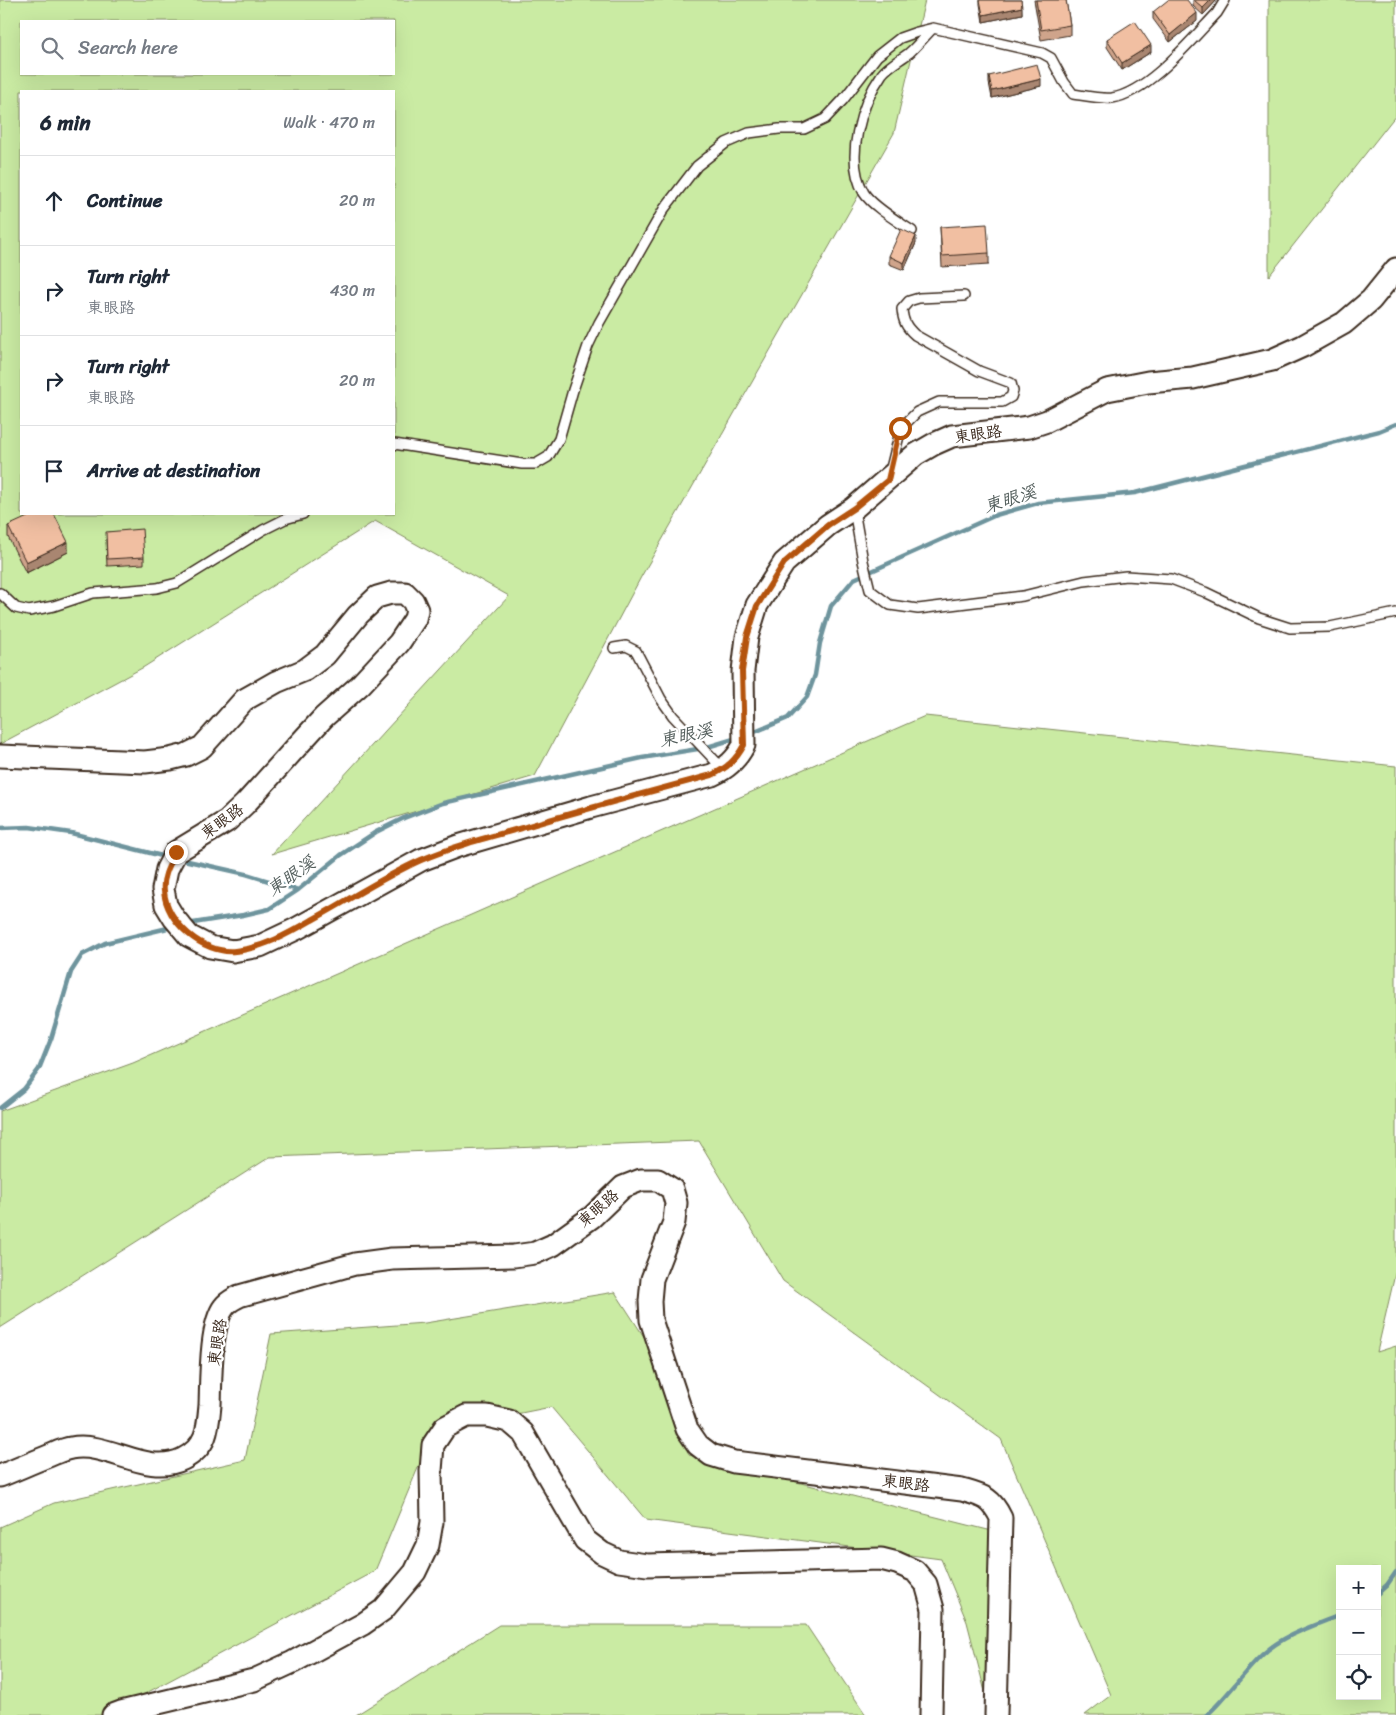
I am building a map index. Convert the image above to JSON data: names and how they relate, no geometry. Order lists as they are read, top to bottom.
{
  "streets": {
    "street": ["東眼路"]
  },
  "water": ["東眼溪"],
  "page": {
    "search": "Search here",
    "heading": ["6 min", "Walk · 470 m"],
    "list": [
      ["Continue", "20 m"],
      ["Turn right", "東眼路", "430 m"],
      ["Turn right", "東眼路", "20 m"],
      "Arrive at destination"
    ],
    "map_buttons": ["+", "−"]
  }
}
